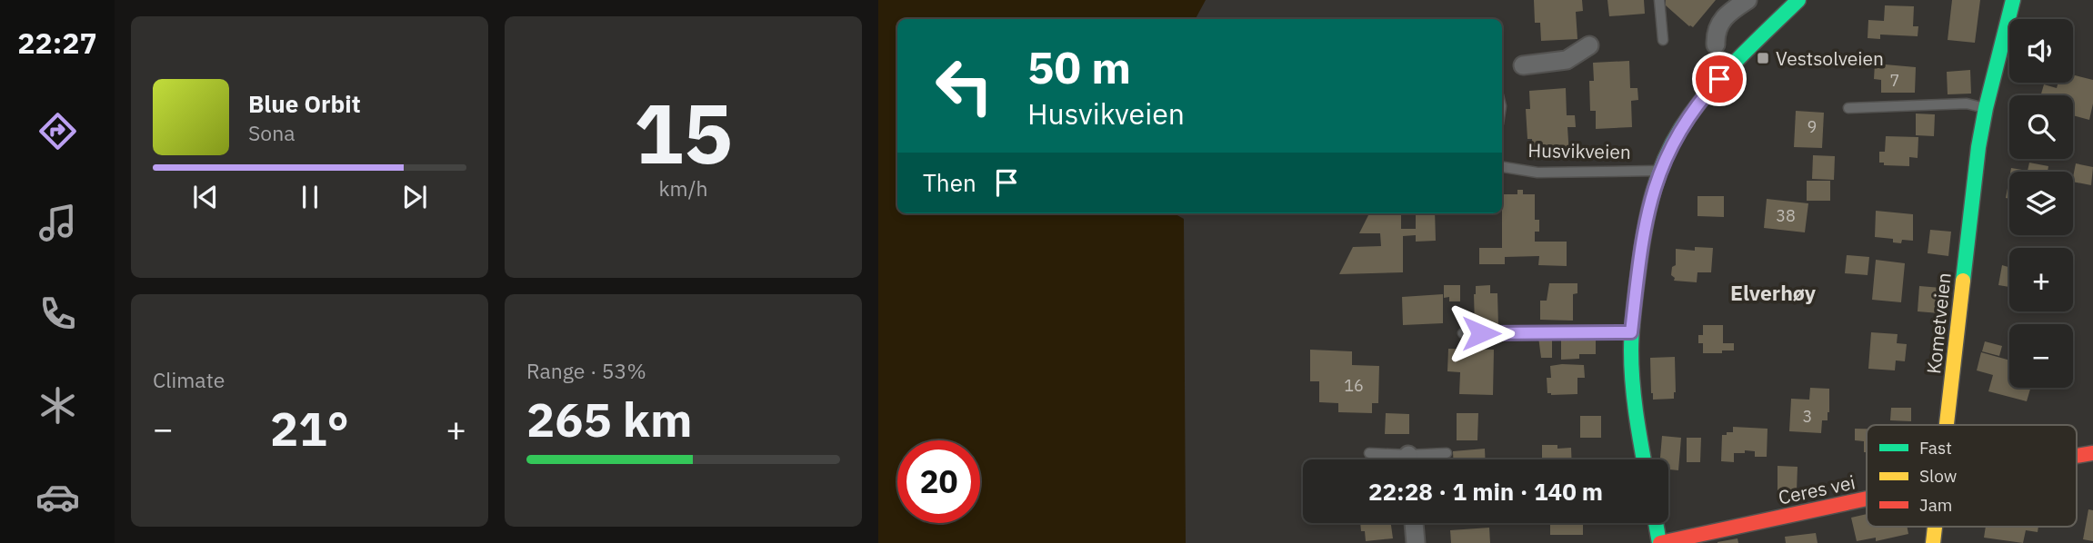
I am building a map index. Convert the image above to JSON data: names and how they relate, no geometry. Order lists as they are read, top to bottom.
{
  "streets": {
    "street": ["Kometveien", "Ceres vei"],
    "lane": ["Husvikveien"]
  },
  "districts": ["Elverhøy"],
  "places": {
    "transit": ["Vestsolveien"]
  },
  "house_numbers": [
    "7",
    "9",
    "38",
    "16",
    "3"
  ],
  "legend": ["Fast", "Slow", "Jam"],
  "page": {
    "tabs": "22:27",
    "tile": [
      ["15", "km/h"],
      "Climate",
      ["Range · 53%", "265 km"]
    ],
    "map_buttons": ["+", "−"],
    "turn": ["50 m", "Husvikveien"],
    "song": ["Blue Orbit", "Sona"],
    "then": "Then",
    "heat": ["−", "21°", "+"],
    "limit": "20",
    "trip": "22:28 · 1 min · 140 m"
  }
}
